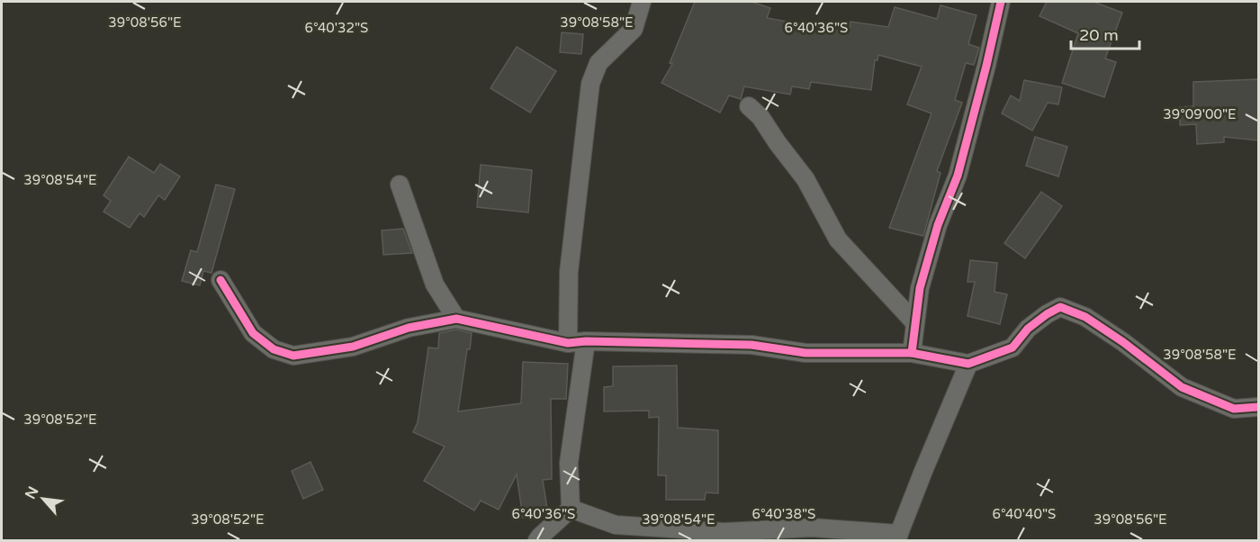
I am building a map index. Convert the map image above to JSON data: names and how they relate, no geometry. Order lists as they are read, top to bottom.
{
  "scale_bar": "20 m",
  "north": "top left",
  "coordinates": [
    "39°08'56\"E",
    "39°08'58\"E",
    "6°40'32\"S",
    "6°40'36\"S",
    "39°09'00\"E",
    "39°08'54\"E",
    "39°08'52\"E",
    "6°40'38\"S",
    "6°40'40\"S"
  ]
}
